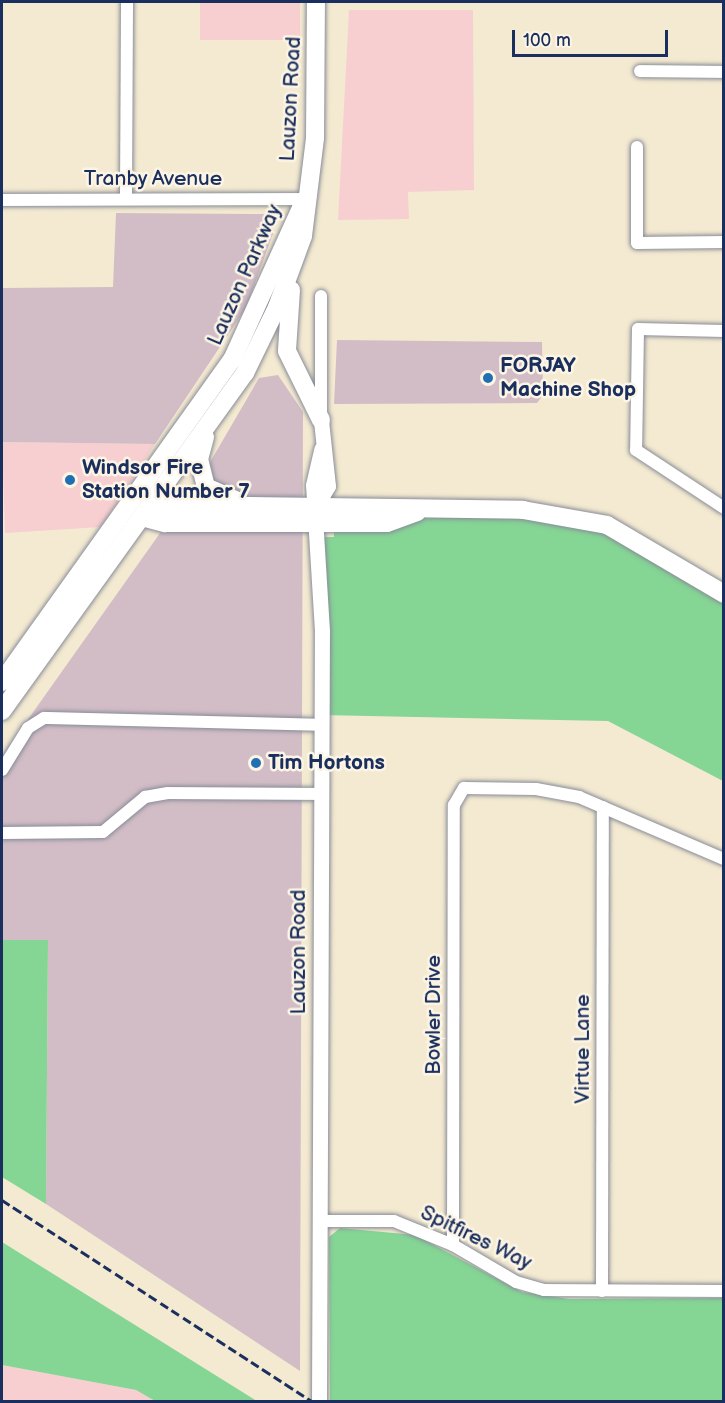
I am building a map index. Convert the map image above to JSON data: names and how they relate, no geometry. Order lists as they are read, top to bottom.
{
  "streets": {
    "main road": ["Lauzon Road", "Lauzon Parkway"],
    "street": [
      "Tranby Avenue",
      "Bowler Drive",
      "Virtue Lane",
      "Spitfires Way"
    ]
  },
  "crossings": [
    ["Lauzon Road", "Tranby Avenue"],
    ["Lauzon Road", "Lauzon Parkway"],
    ["Lauzon Road", "Spitfires Way"],
    ["Tranby Avenue", "Lauzon Parkway"],
    ["Bowler Drive", "Virtue Lane"],
    ["Bowler Drive", "Spitfires Way"],
    ["Virtue Lane", "Spitfires Way"]
  ],
  "places": ["FORJAY Machine Shop", "Windsor Fire Station Number 7", "Tim Hortons"],
  "scale_bar": "100 m"
}
